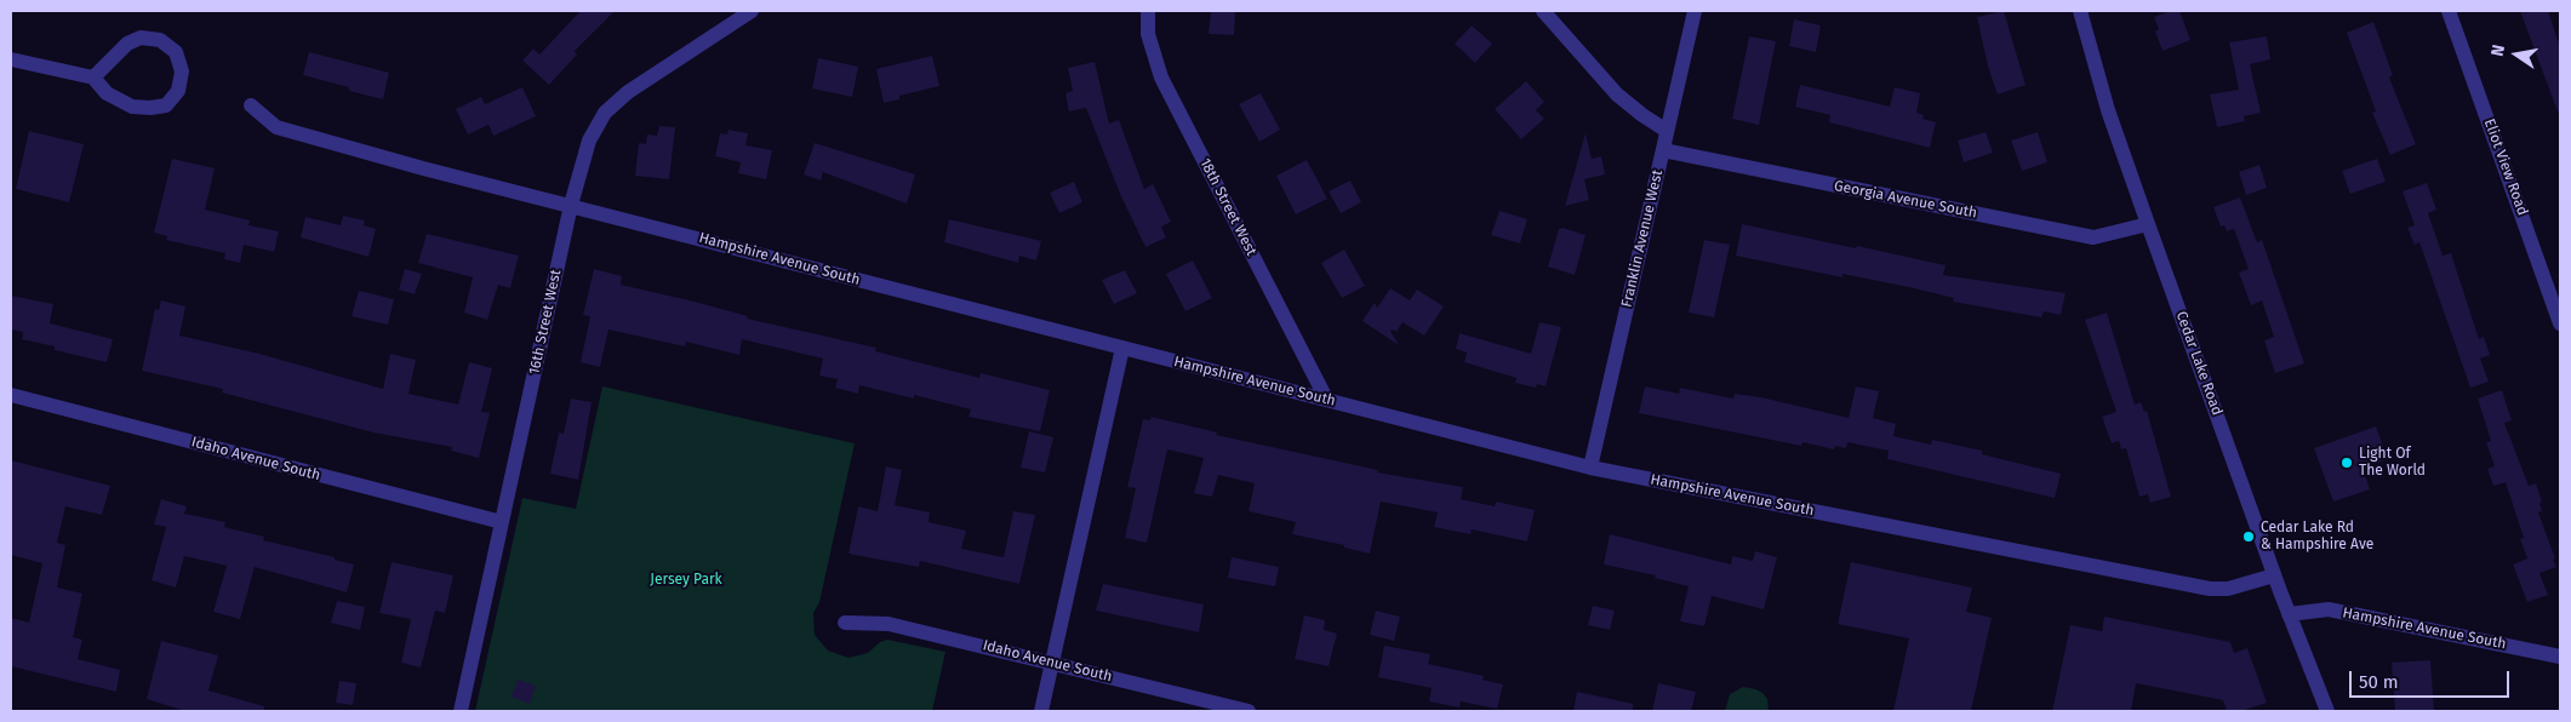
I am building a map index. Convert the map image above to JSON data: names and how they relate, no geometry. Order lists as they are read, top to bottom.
{
  "streets": {
    "street": [
      "Eliot View Road",
      "Georgia Avenue South",
      "18th Street West",
      "Franklin Avenue West",
      "Hampshire Avenue South",
      "16th Street West",
      "Cedar Lake Road",
      "Idaho Avenue South"
    ]
  },
  "crossings": [
    ["Georgia Avenue South", "Franklin Avenue West"],
    ["Georgia Avenue South", "Cedar Lake Road"],
    ["18th Street West", "Hampshire Avenue South"],
    ["Franklin Avenue West", "Hampshire Avenue South"],
    ["Hampshire Avenue South", "16th Street West"],
    ["Hampshire Avenue South", "Cedar Lake Road"],
    ["16th Street West", "Idaho Avenue South"]
  ],
  "parks": ["Jersey Park"],
  "places": ["Light Of The World", "Cedar Lake Rd & Hampshire Ave"],
  "scale_bar": "50 m",
  "north": "left"
}
